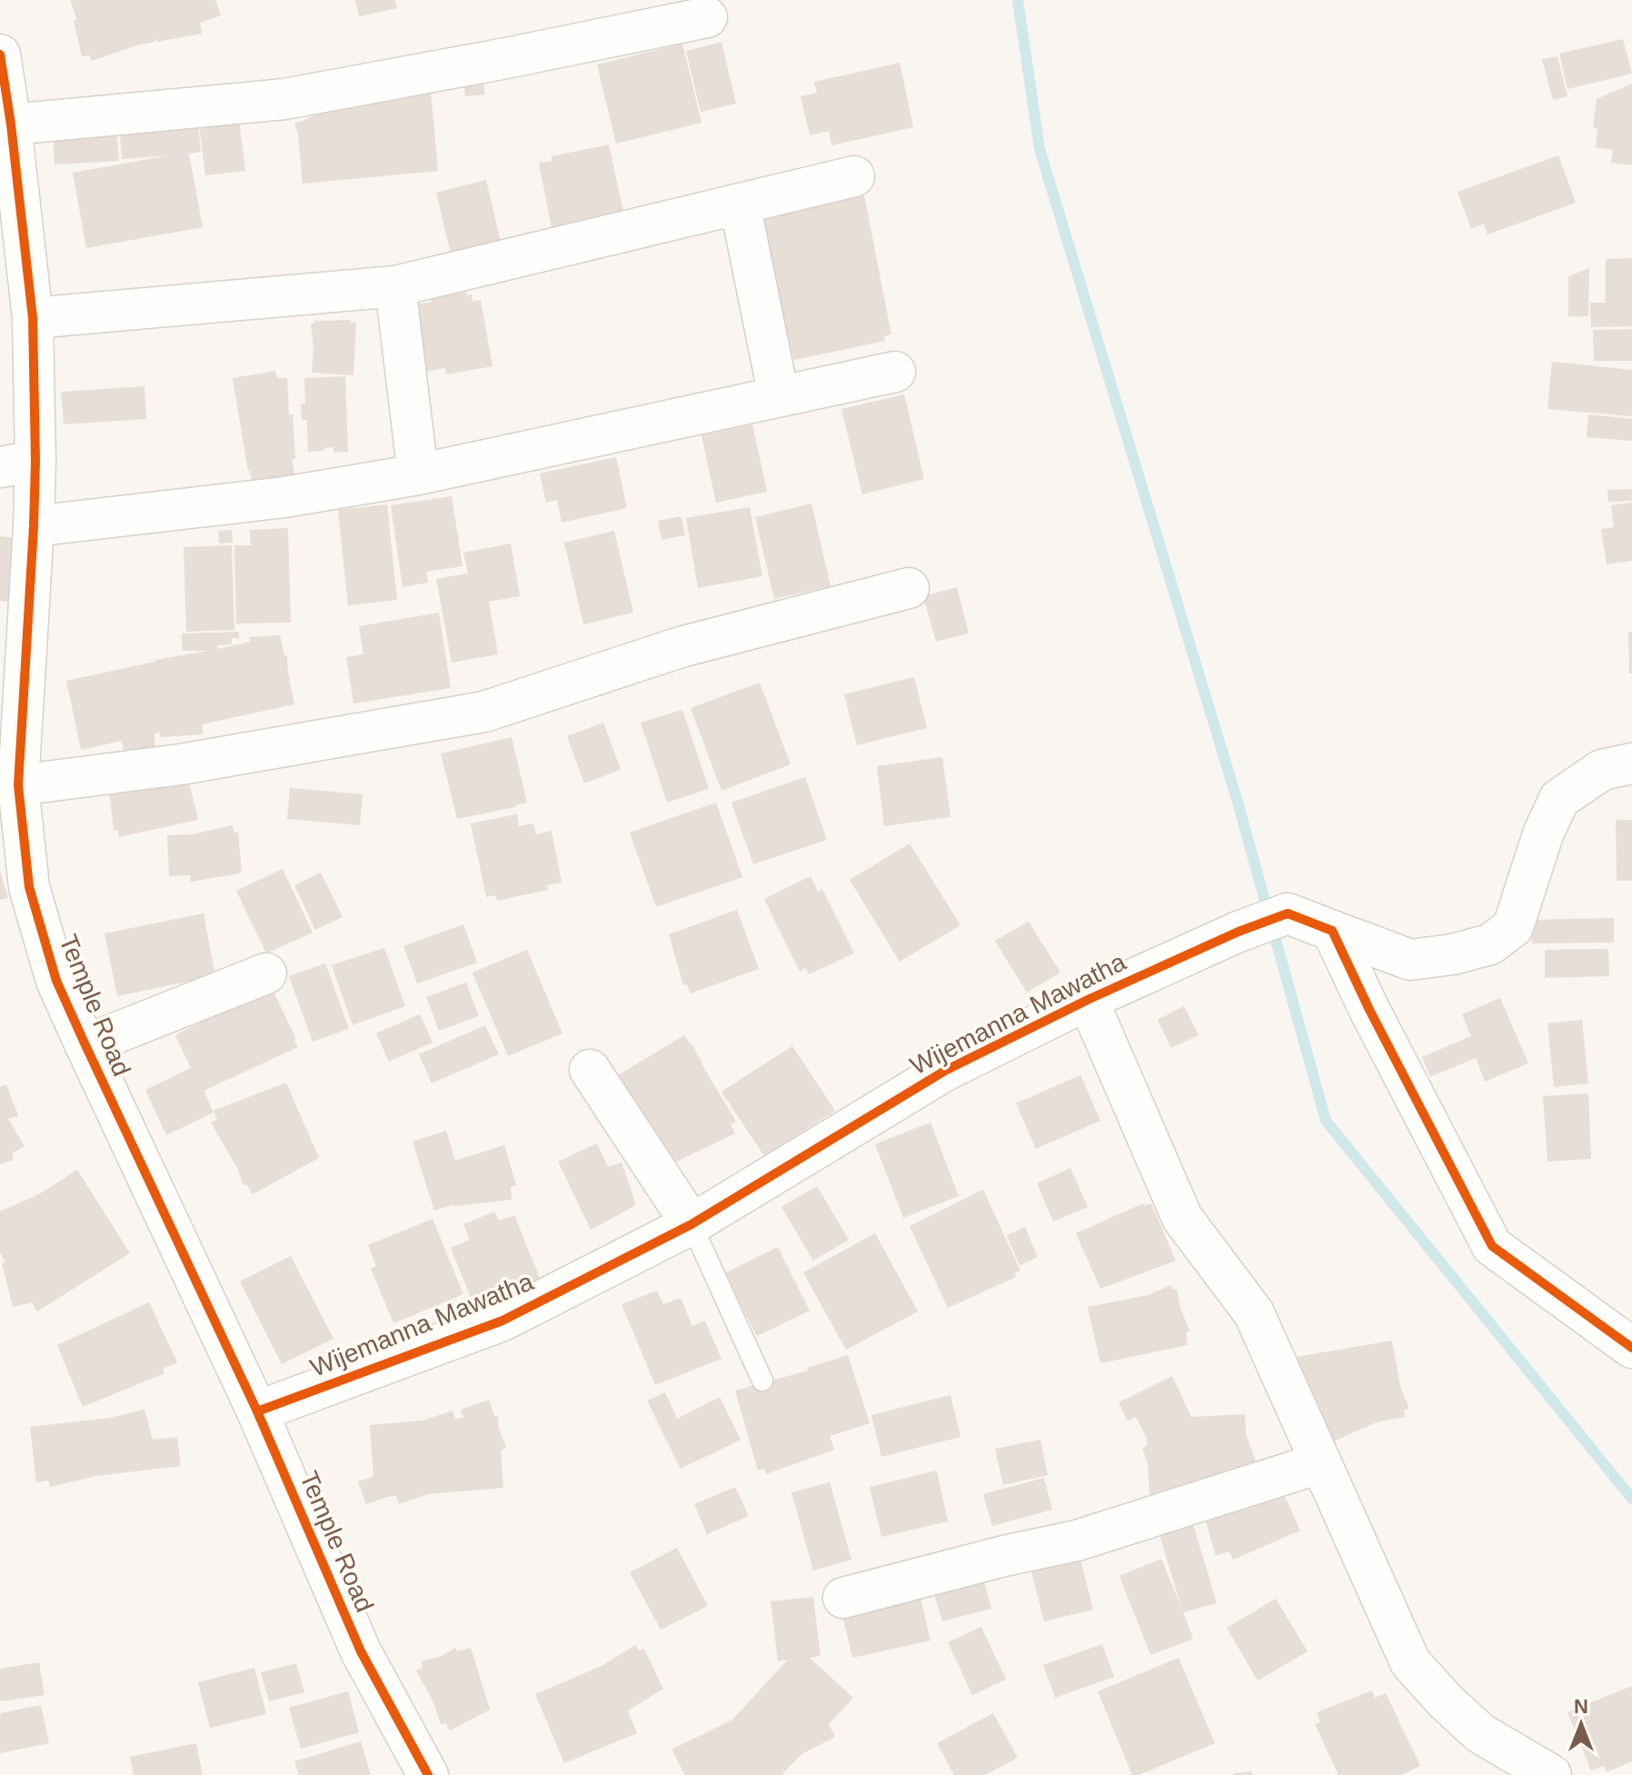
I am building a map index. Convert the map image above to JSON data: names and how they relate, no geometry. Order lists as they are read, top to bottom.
{
  "streets": {
    "street": ["Temple Road", "Wijemanna Mawatha"]
  },
  "crossings": [
    ["Temple Road", "Wijemanna Mawatha"]
  ],
  "north": "top"
}
